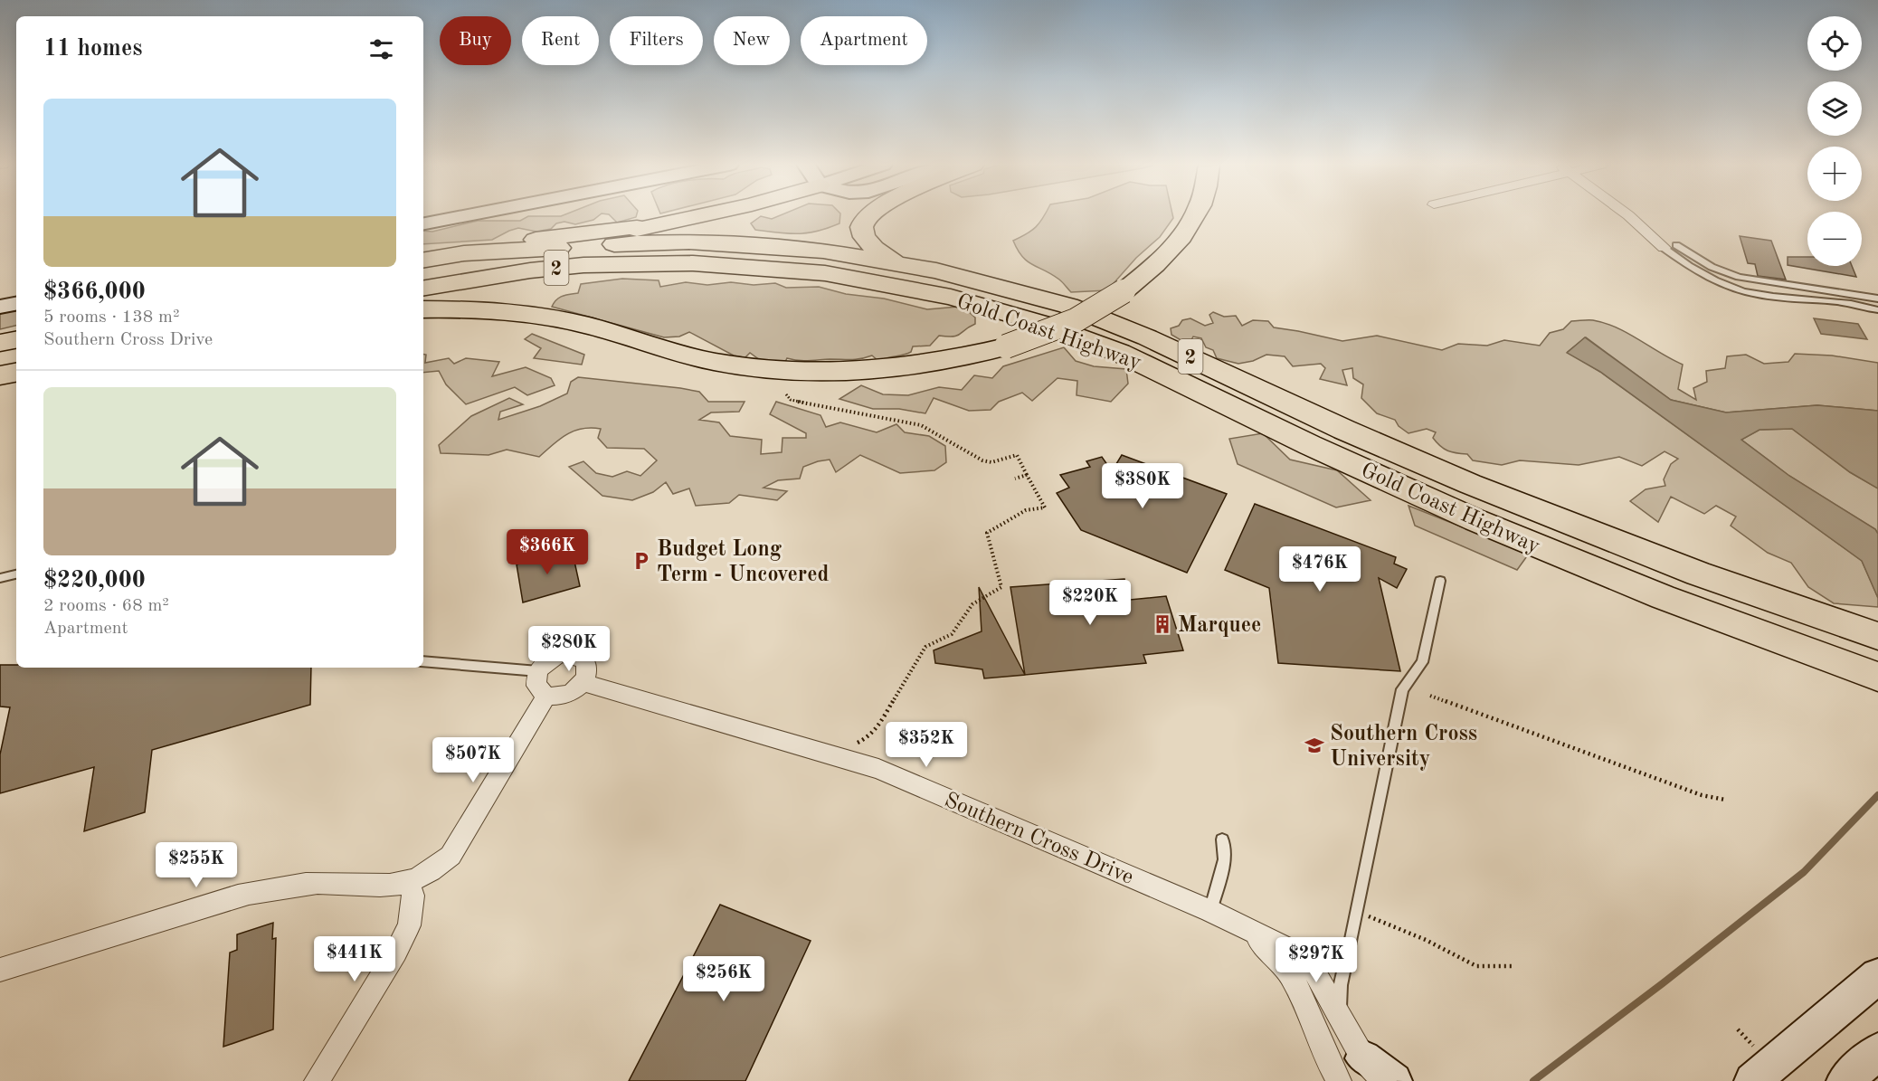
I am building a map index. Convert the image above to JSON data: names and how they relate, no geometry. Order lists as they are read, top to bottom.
{
  "streets": {
    "highway": ["2", "Gold Coast Highway"],
    "street": ["Southern Cross Drive"]
  },
  "places": {
    "parking": ["Budget Long Term - Uncovered"],
    "building": ["Marquee"],
    "school or university": ["Southern Cross University"]
  },
  "page": {
    "map_buttons": ["+", "−"],
    "chip": [
      "Buy",
      "Rent",
      "Filters",
      "New",
      "Apartment"
    ],
    "heading": "11 homes",
    "list": [
      {
        "name": "$366,000",
        "note": "5 rooms · 138 m² · Southern Cross Drive"
      },
      {
        "name": "$220,000",
        "note": "2 rooms · 68 m² · Apartment"
      }
    ],
    "price": [
      "$380K",
      "$366K",
      "$476K",
      "$220K",
      "$280K",
      "$352K",
      "$507K",
      "$255K",
      "$441K",
      "$297K",
      "$256K"
    ]
  }
}
